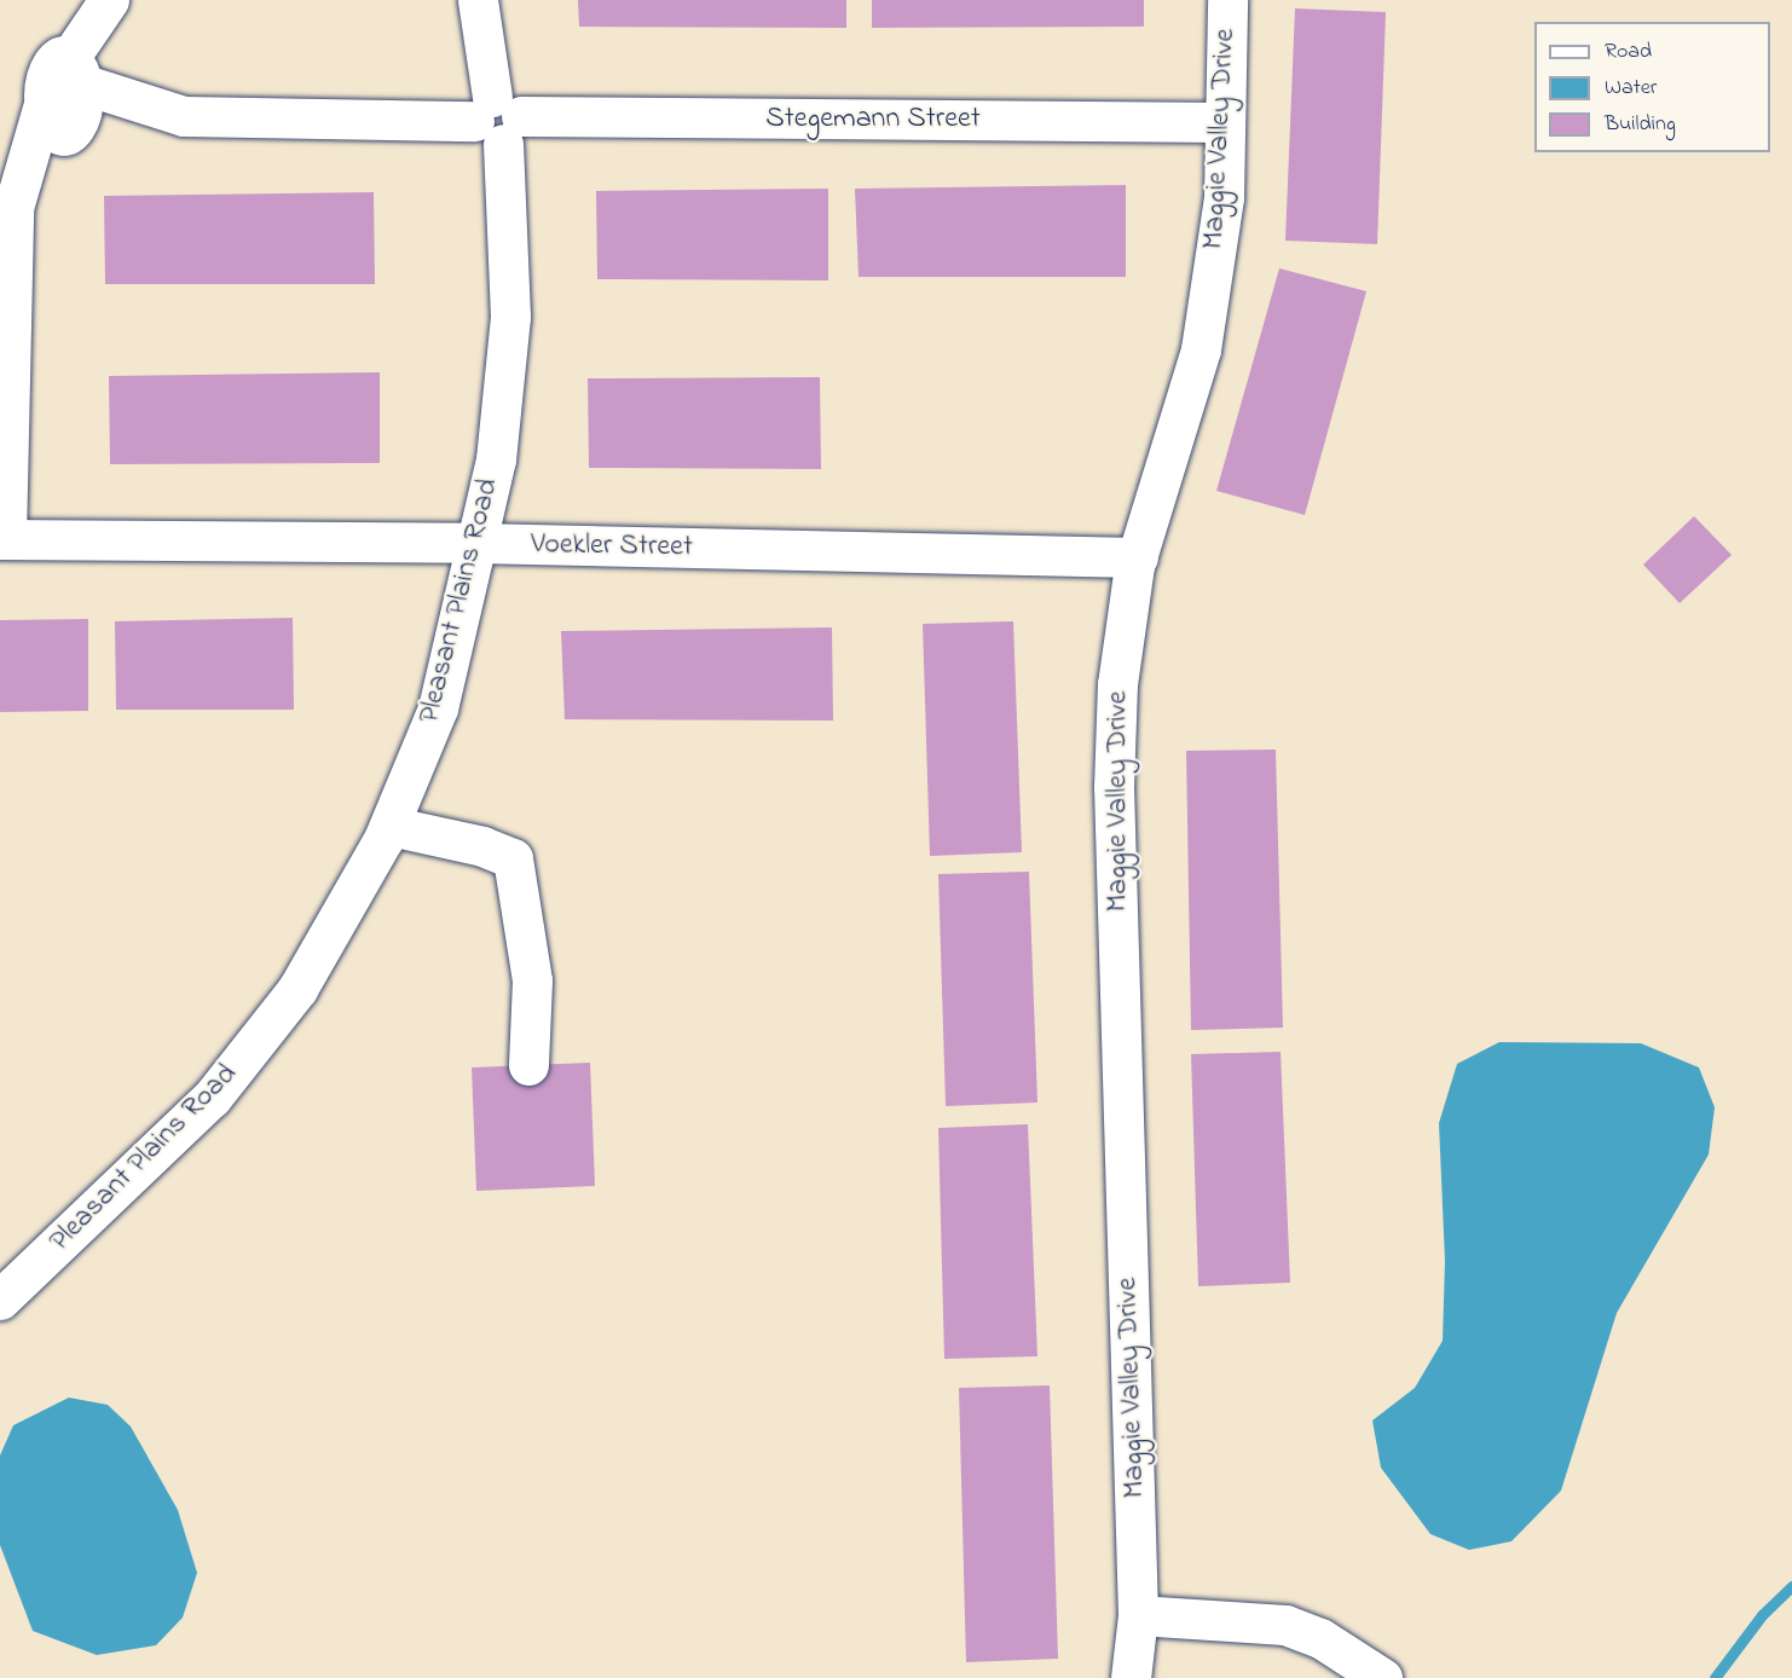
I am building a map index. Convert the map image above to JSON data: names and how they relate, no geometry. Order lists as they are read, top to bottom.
{
  "streets": {
    "street": [
      "Stegemann Street",
      "Maggie Valley Drive",
      "Voekler Street",
      "Pleasant Plains Road"
    ]
  },
  "crossings": [
    ["Stegemann Street", "Maggie Valley Drive"],
    ["Stegemann Street", "Pleasant Plains Road"],
    ["Maggie Valley Drive", "Voekler Street"],
    ["Voekler Street", "Pleasant Plains Road"]
  ],
  "legend": ["Road", "Water", "Building"]
}
